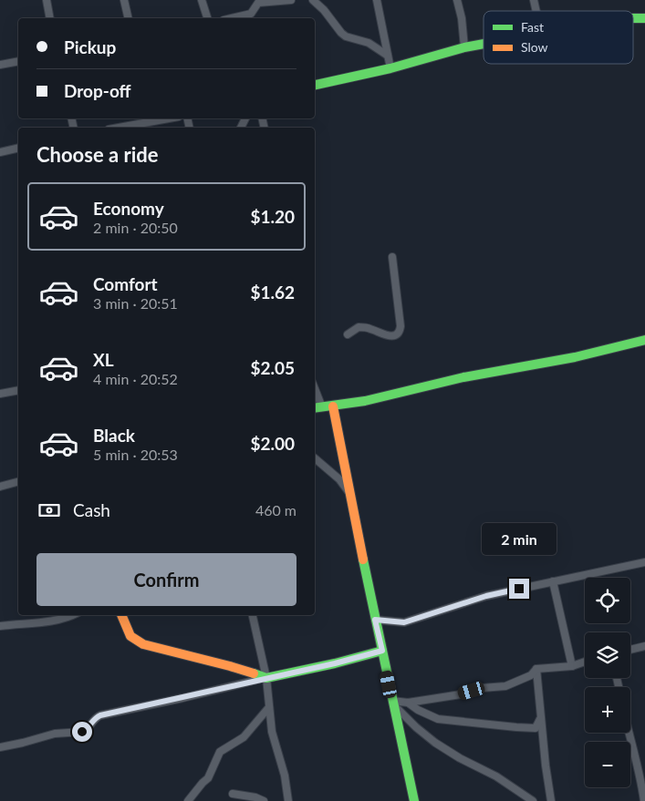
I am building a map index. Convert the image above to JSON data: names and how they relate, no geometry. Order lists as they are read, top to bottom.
{
  "legend": ["Fast", "Slow"],
  "page": {
    "banner": ["Pickup", "Drop-off"],
    "heading": "Choose a ride",
    "list": [
      {
        "name": "Economy",
        "note": "2 min · 20:50",
        "value": "$1.20"
      },
      {
        "name": "Comfort",
        "note": "3 min · 20:51",
        "value": "$1.62"
      },
      {
        "name": "XL",
        "note": "4 min · 20:52",
        "value": "$2.05"
      },
      {
        "name": "Black",
        "note": "5 min · 20:53",
        "value": "$2.00"
      }
    ],
    "pay": ["Cash", "460 m"],
    "bubble": "2 min",
    "buttons": "Confirm",
    "map_buttons": ["+", "−"]
  }
}
